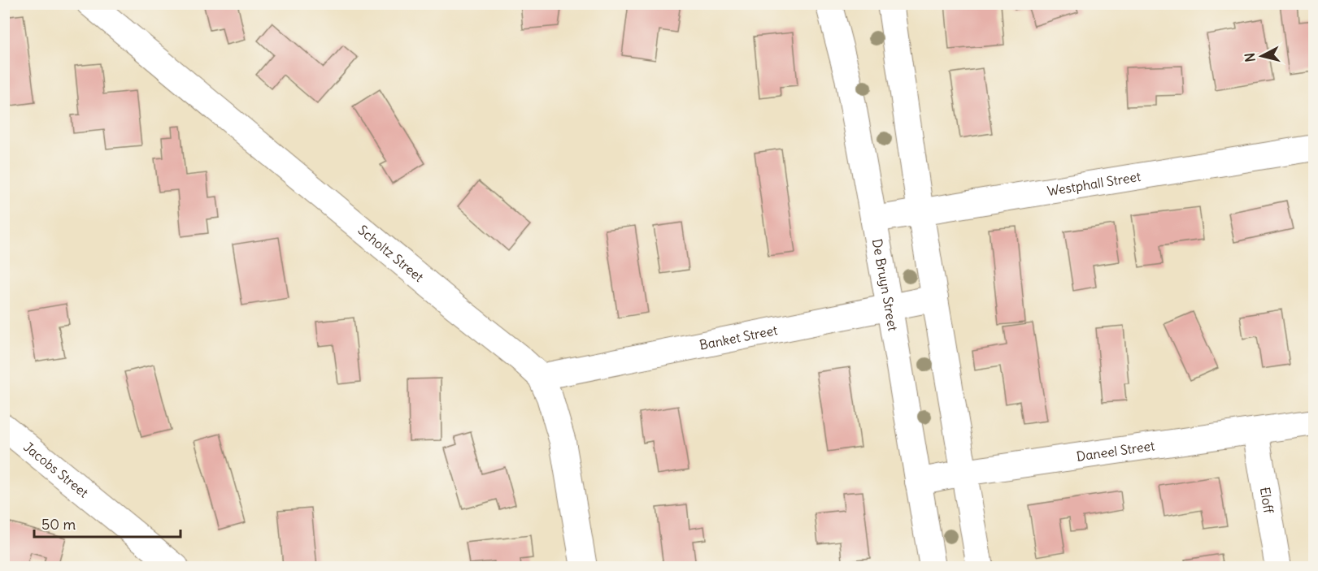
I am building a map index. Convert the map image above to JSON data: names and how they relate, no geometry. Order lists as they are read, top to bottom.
{
  "streets": {
    "street": [
      "Westphall Street",
      "Scholtz Street",
      "De Bruyn Street",
      "Banket Street",
      "Daneel Street",
      "Jacobs Street",
      "Eloff"
    ]
  },
  "crossings": [
    ["Westphall Street", "De Bruyn Street"],
    ["Scholtz Street", "Banket Street"],
    ["De Bruyn Street", "Banket Street"],
    ["De Bruyn Street", "Daneel Street"],
    ["Daneel Street", "Eloff"]
  ],
  "scale_bar": "50 m",
  "north": "left"
}
